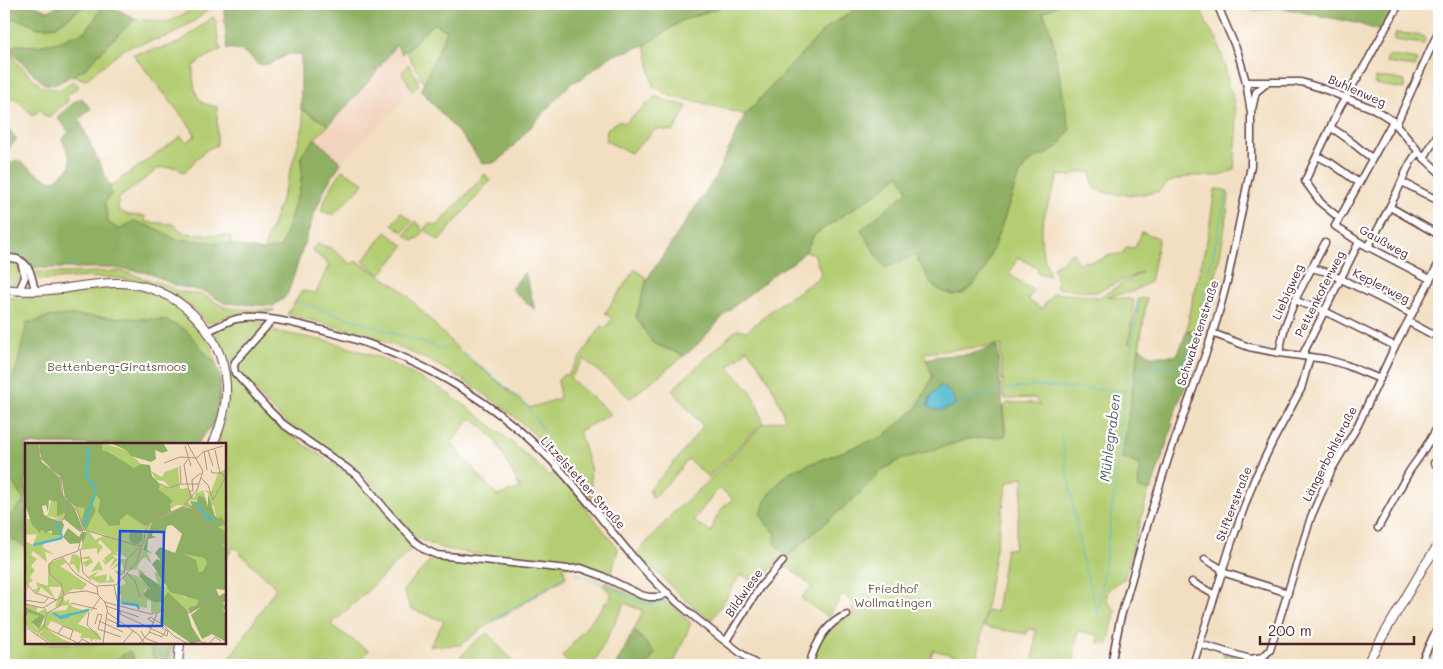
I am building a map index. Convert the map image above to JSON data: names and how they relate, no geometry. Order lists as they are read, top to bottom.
{
  "streets": {
    "street": [
      "Buhlenweg",
      "Gaußweg",
      "Keplerweg",
      "Liebigweg",
      "Pettenkoferweg",
      "Schwaketenstraße",
      "Längerbohlstraße",
      "Litzelstetter Straße",
      "Stifterstraße",
      "Bildwiese"
    ]
  },
  "crossings": [
    ["Buhlenweg", "Schwaketenstraße"],
    ["Gaußweg", "Pettenkoferweg"],
    ["Gaußweg", "Längerbohlstraße"],
    ["Keplerweg", "Liebigweg"],
    ["Keplerweg", "Pettenkoferweg"],
    ["Keplerweg", "Längerbohlstraße"],
    ["Litzelstetter Straße", "Bildwiese"]
  ],
  "water": ["Mühlegraben"],
  "parks": ["Bettenberg-Giratsmoos", "Friedhof Wollmatingen"],
  "scale_bar": "200 m"
}
